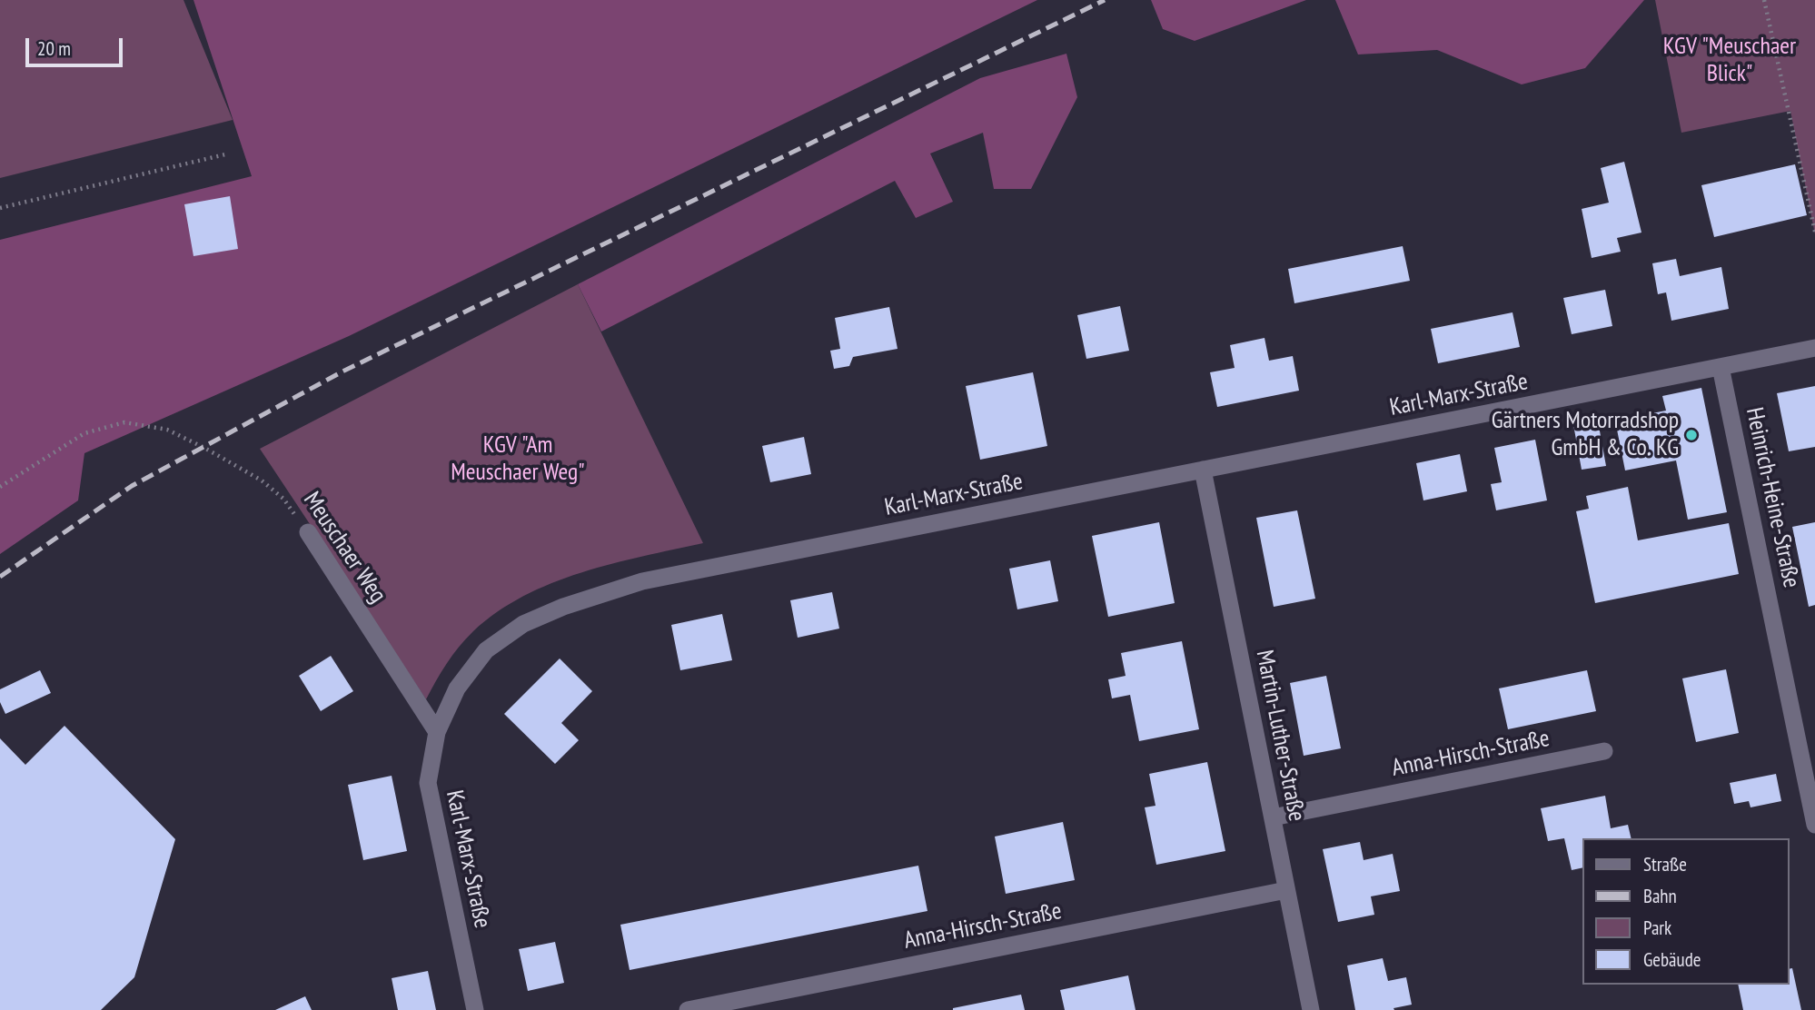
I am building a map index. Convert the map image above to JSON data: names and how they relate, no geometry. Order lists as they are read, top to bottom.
{
  "streets": {
    "street": [
      "Karl-Marx-Straße",
      "Heinrich-Heine-Straße",
      "Meuschaer Weg",
      "Martin-Luther-Straße",
      "Anna-Hirsch-Straße"
    ]
  },
  "crossings": [
    ["Karl-Marx-Straße", "Heinrich-Heine-Straße"],
    ["Karl-Marx-Straße", "Meuschaer Weg"],
    ["Karl-Marx-Straße", "Martin-Luther-Straße"],
    ["Martin-Luther-Straße", "Anna-Hirsch-Straße"]
  ],
  "parks": ["KGV \"Meuschaer Blick\"", "KGV \"Am Meuschaer Weg\""],
  "places": ["Gärtners Motorradshop GmbH & Co. KG"],
  "legend": [
    "Straße",
    "Bahn",
    "Park",
    "Gebäude"
  ],
  "scale_bar": "20 m"
}
